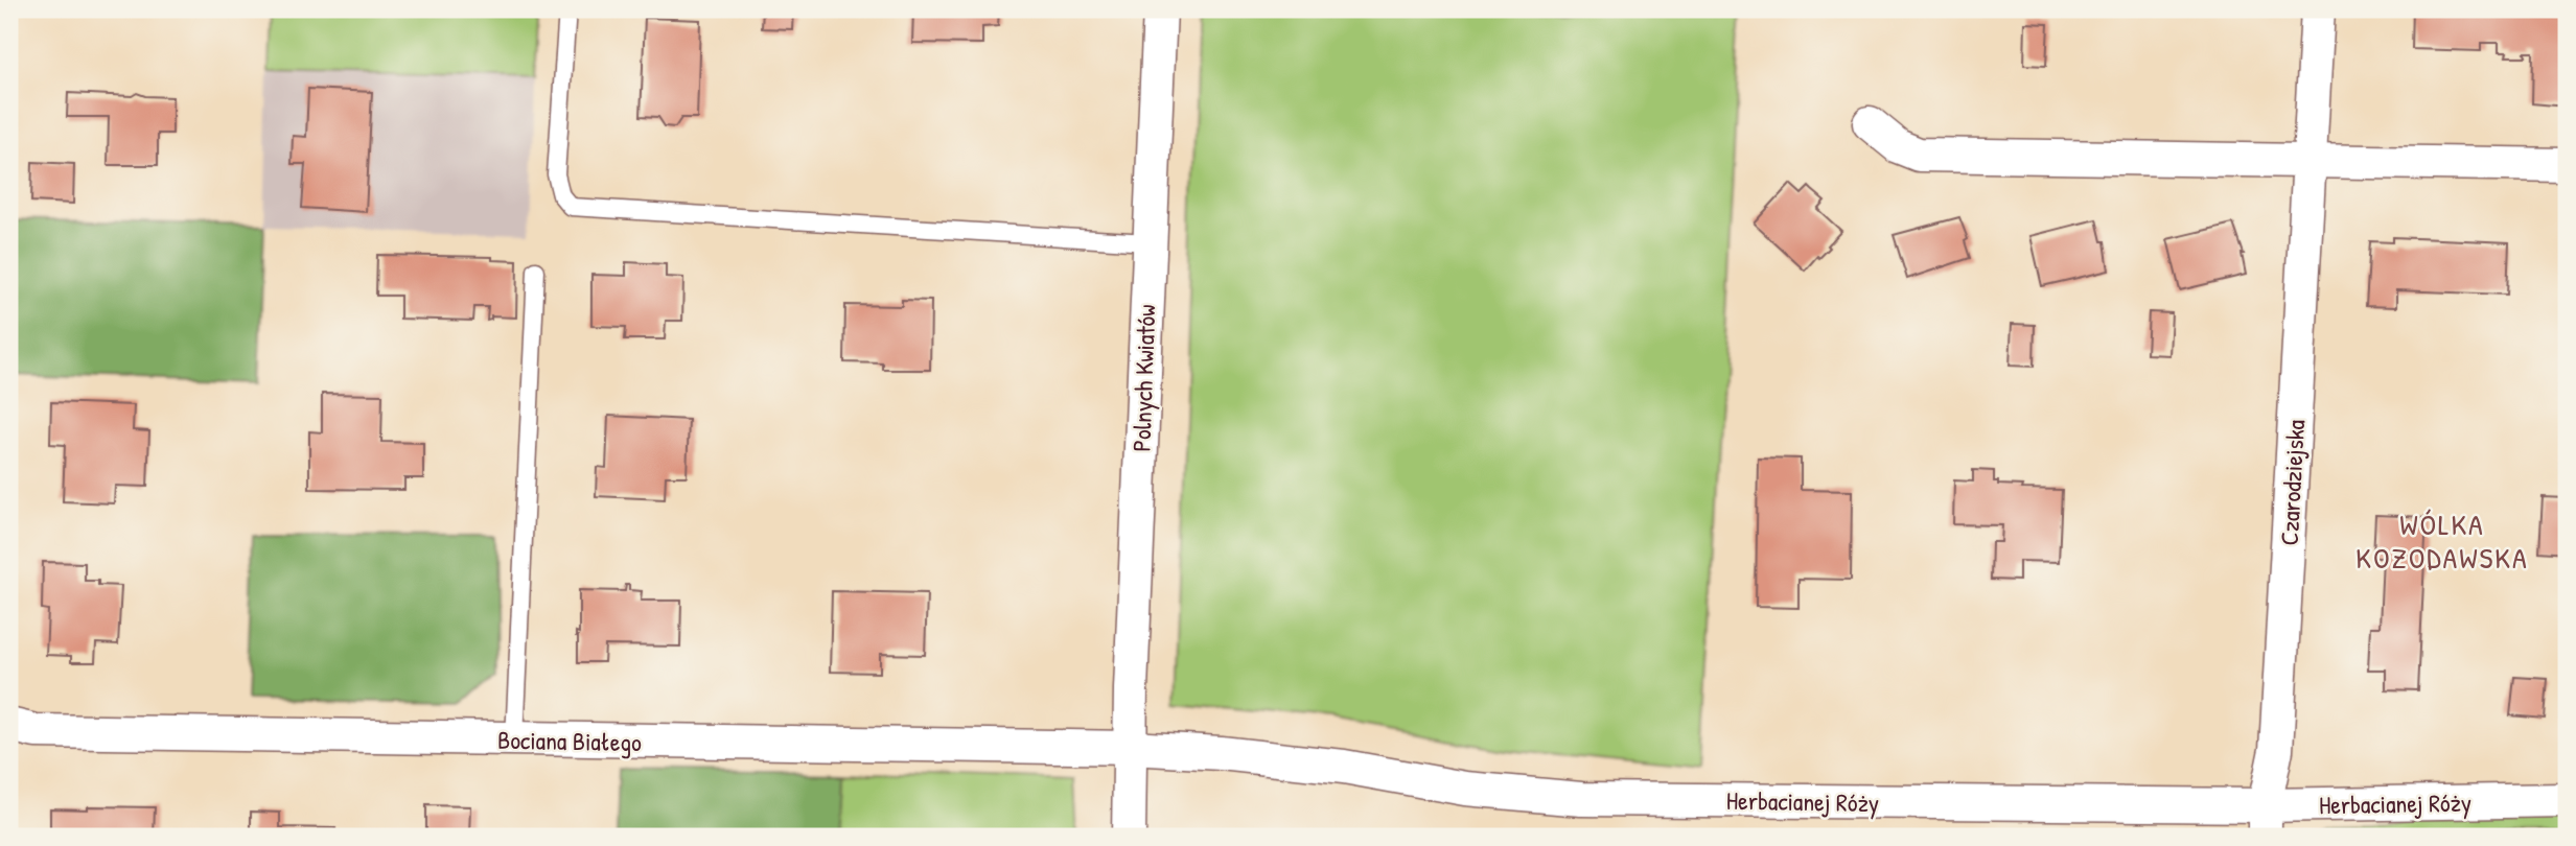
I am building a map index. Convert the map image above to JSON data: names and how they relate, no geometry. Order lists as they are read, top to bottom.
{
  "streets": {
    "street": [
      "Polnych Kwiatów",
      "Czarodziejska",
      "Bociana Białego",
      "Herbacianej Róży"
    ]
  },
  "crossings": [
    ["Polnych Kwiatów", "Bociana Białego"],
    ["Polnych Kwiatów", "Herbacianej Róży"],
    ["Czarodziejska", "Herbacianej Róży"],
    ["Bociana Białego", "Herbacianej Róży"]
  ],
  "districts": ["WÓLKA KOZODAWSKA"]
}
